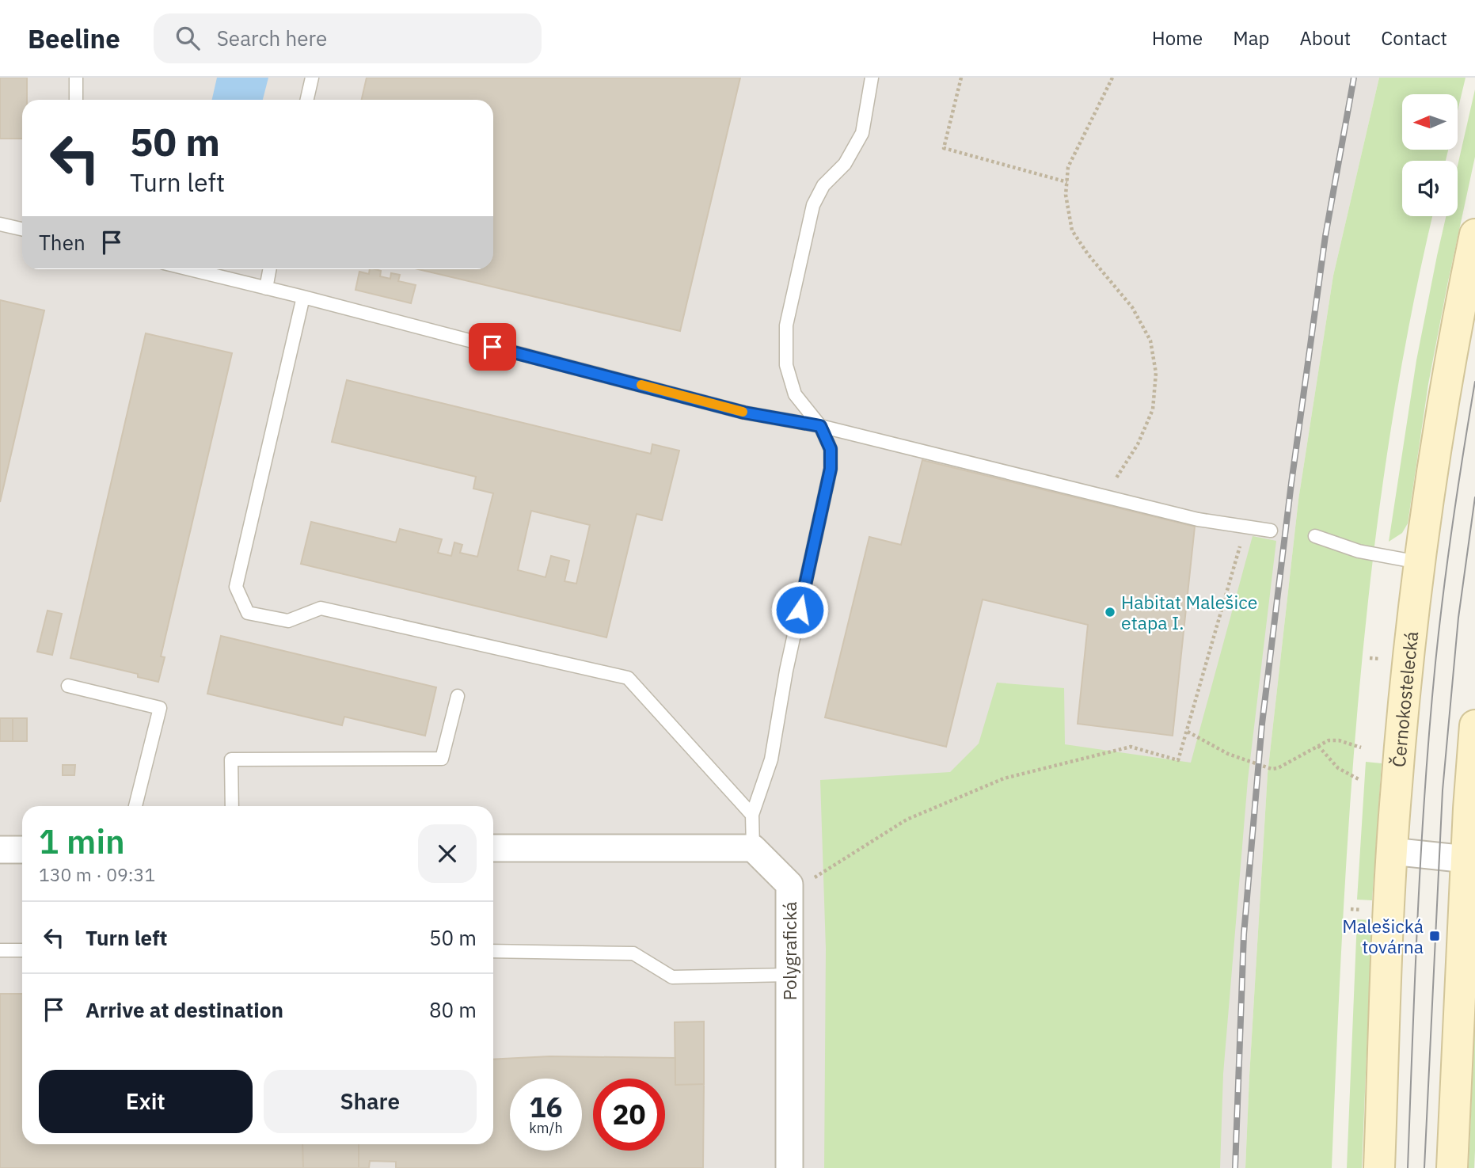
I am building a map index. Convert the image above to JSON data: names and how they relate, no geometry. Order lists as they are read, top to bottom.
{
  "streets": {
    "main road": ["Černokostelecká"],
    "street": ["Polygrafická"]
  },
  "places": {
    "other": ["Habitat Malešice etapa I."],
    "transit": ["Malešická továrna"]
  },
  "north": "left",
  "page": {
    "header": "Beeline",
    "search": "Search here",
    "nav": [
      "Home",
      "Map",
      "About",
      "Contact"
    ],
    "turn": ["50 m", "Turn left"],
    "then": "Then",
    "heading": ["1 min", "130 m · 09:31"],
    "list": [
      {
        "name": "Turn left",
        "value": "50 m"
      },
      {
        "name": "Arrive at destination",
        "value": "80 m"
      }
    ],
    "buttons": ["Exit", "Share"],
    "speed": "16 km/h",
    "limit": "20"
  }
}
